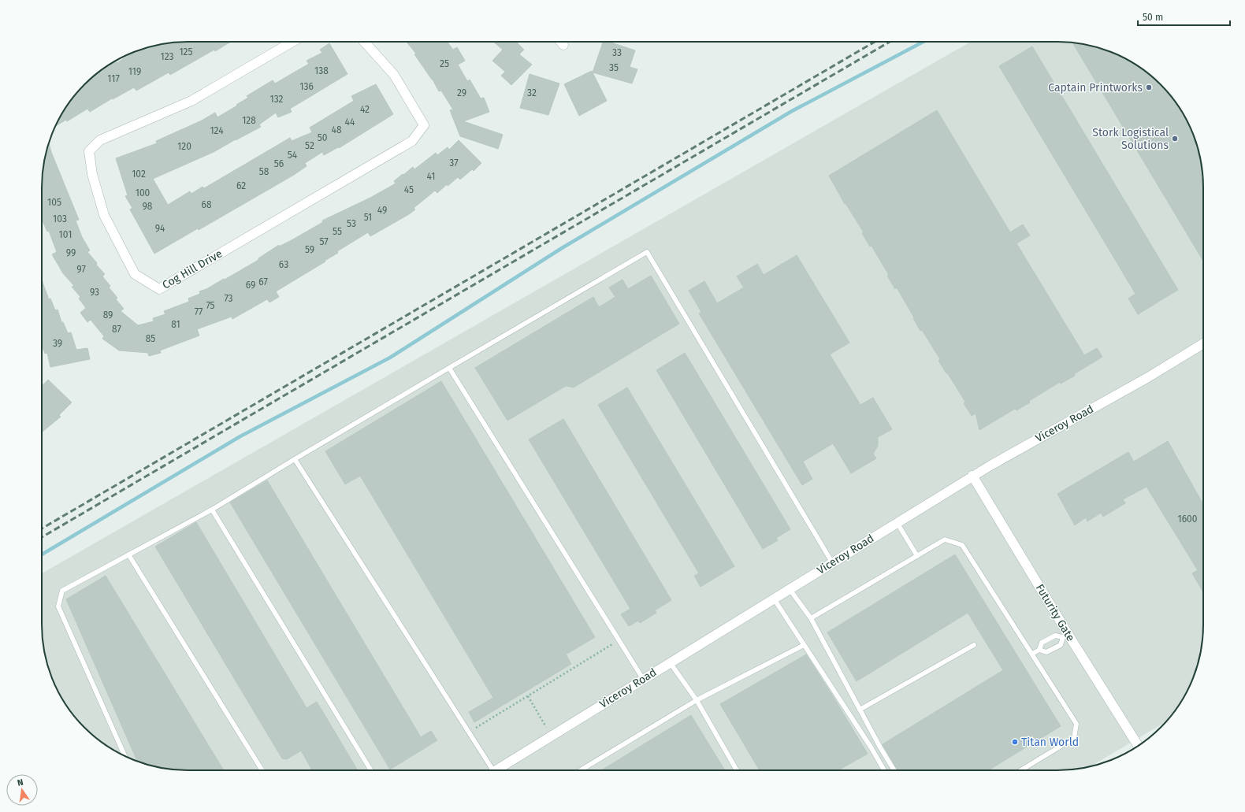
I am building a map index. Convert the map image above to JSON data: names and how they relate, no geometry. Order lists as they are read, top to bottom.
{
  "streets": {
    "street": ["Cog Hill Drive", "Viceroy Road", "Futurity Gate"]
  },
  "crossings": [
    ["Viceroy Road", "Futurity Gate"]
  ],
  "places": ["Captain Printworks", "Stork Logistical Solutions", "Titan World"],
  "house_numbers": [
    "125",
    "33",
    "123",
    "25",
    "35",
    "138",
    "119",
    "117",
    "136",
    "29",
    "32",
    "132",
    "42",
    "128",
    "44",
    "48",
    "124",
    "50",
    "52",
    "120",
    "54",
    "37",
    "56",
    "58",
    "102",
    "41",
    "62",
    "45",
    "100",
    "105",
    "68",
    "98",
    "49",
    "51",
    "103",
    "53",
    "94",
    "55",
    "101",
    "57",
    "59",
    "99",
    "63",
    "97",
    "67",
    "69",
    "93",
    "73",
    "75",
    "77",
    "89",
    "81",
    "87",
    "85",
    "39",
    "1600"
  ],
  "scale_bar": "50 m",
  "north": "top"
}
